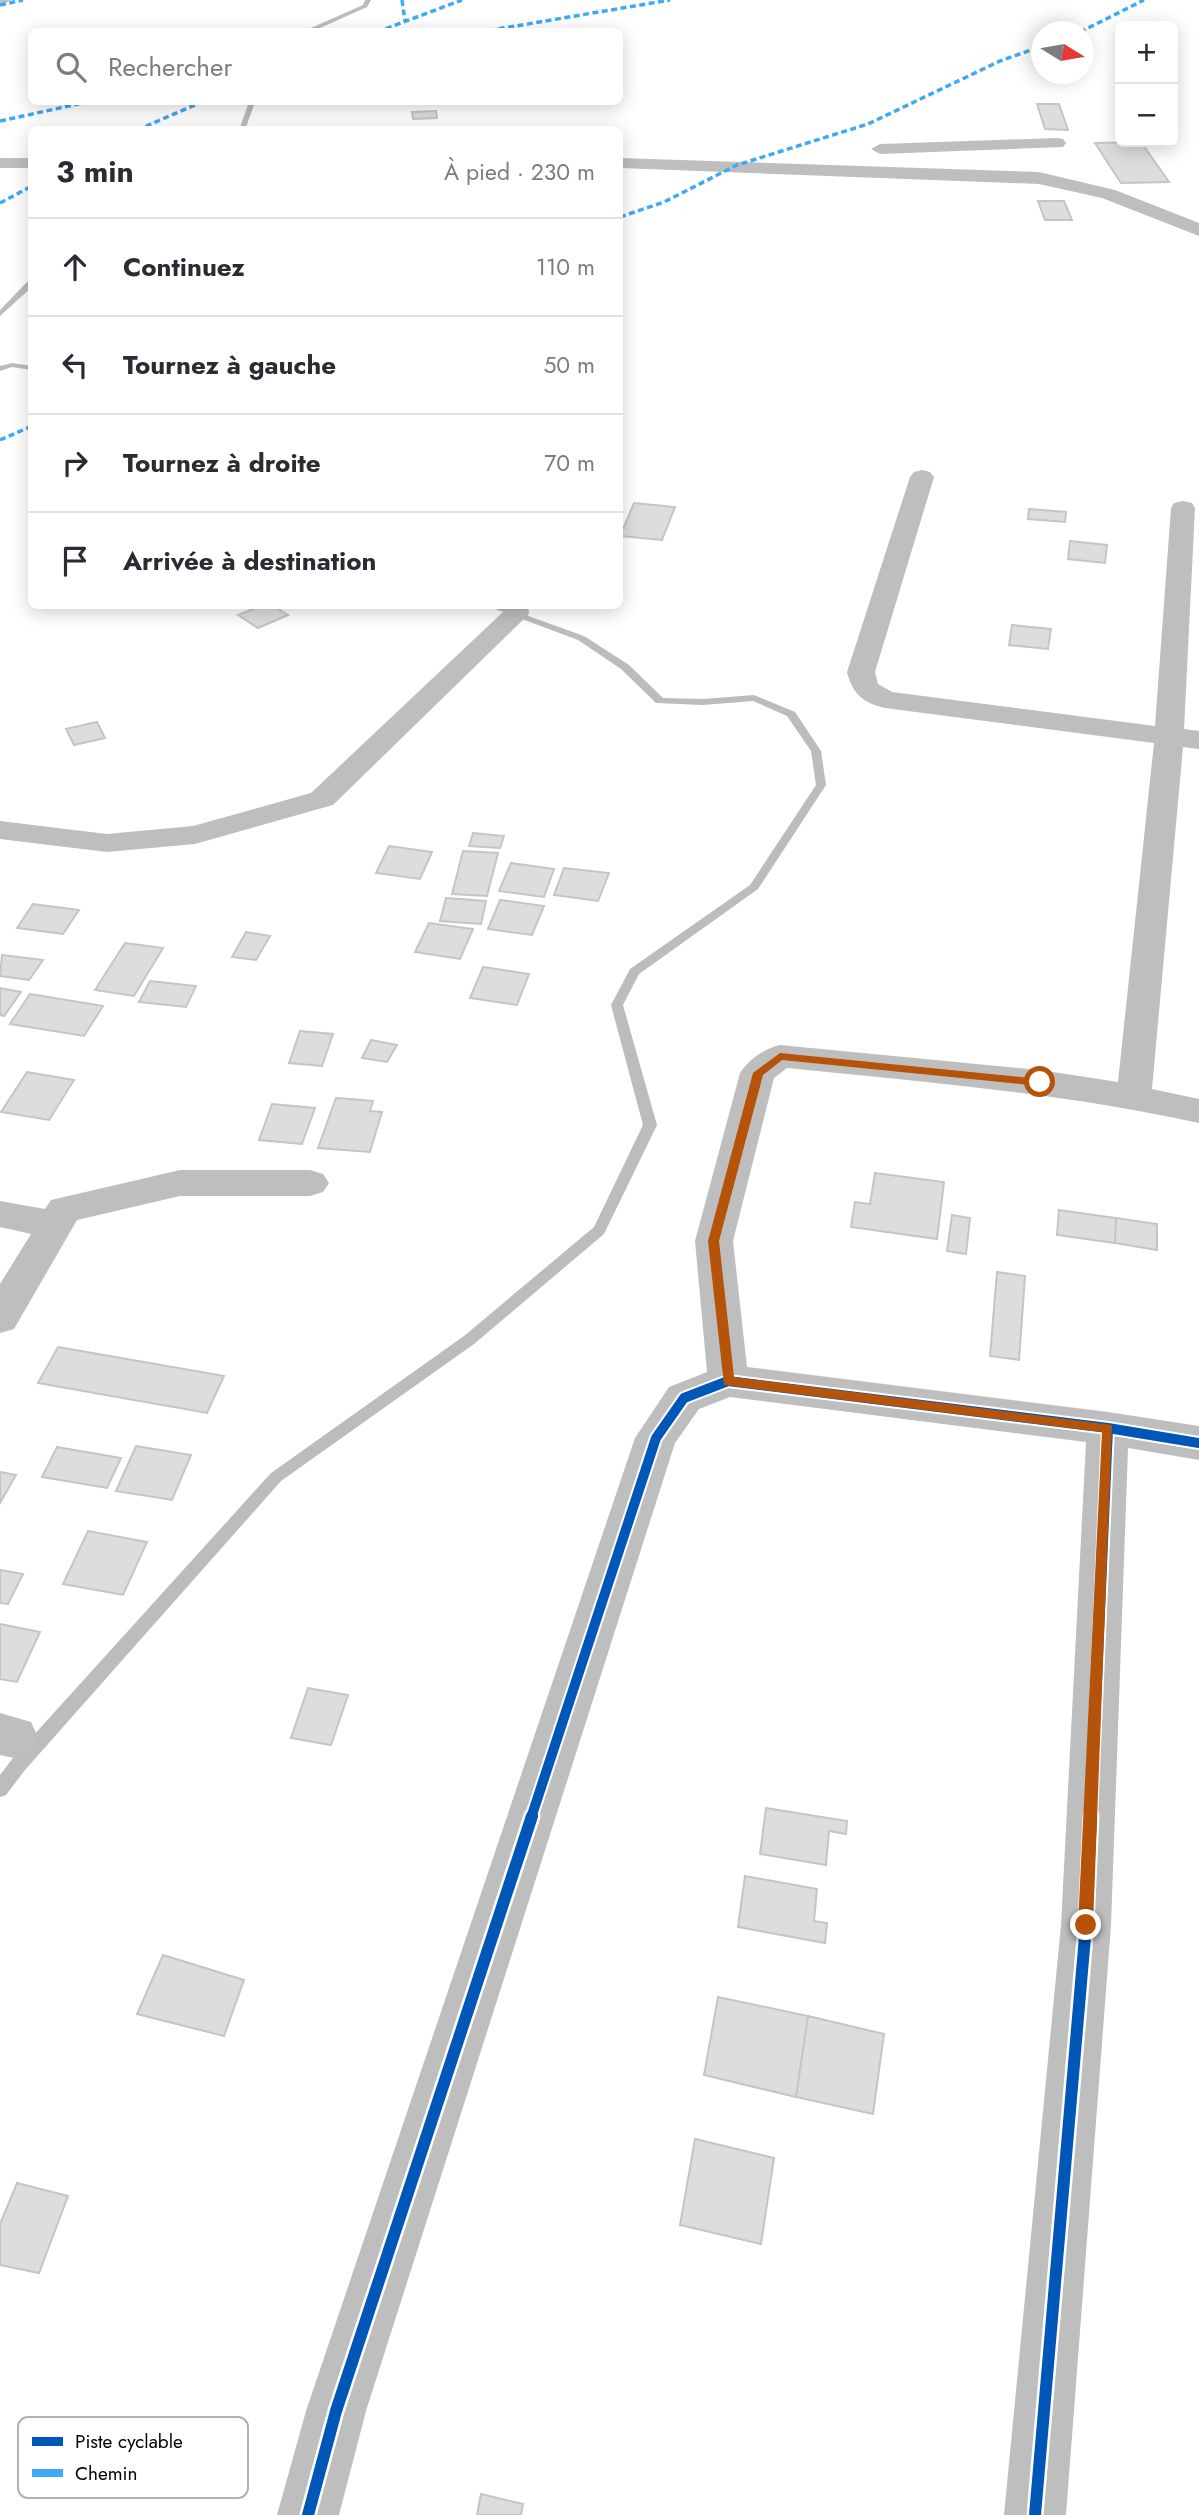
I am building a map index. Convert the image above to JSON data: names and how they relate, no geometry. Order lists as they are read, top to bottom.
{
  "legend": ["Piste cyclable", "Chemin"],
  "north": "right",
  "page": {
    "map_buttons": ["+", "−"],
    "search": "Rechercher",
    "heading": ["3 min", "À pied · 230 m"],
    "list": [
      ["Continuez", "110 m"],
      ["Tournez à gauche", "50 m"],
      ["Tournez à droite", "70 m"],
      "Arrivée à destination"
    ]
  }
}
